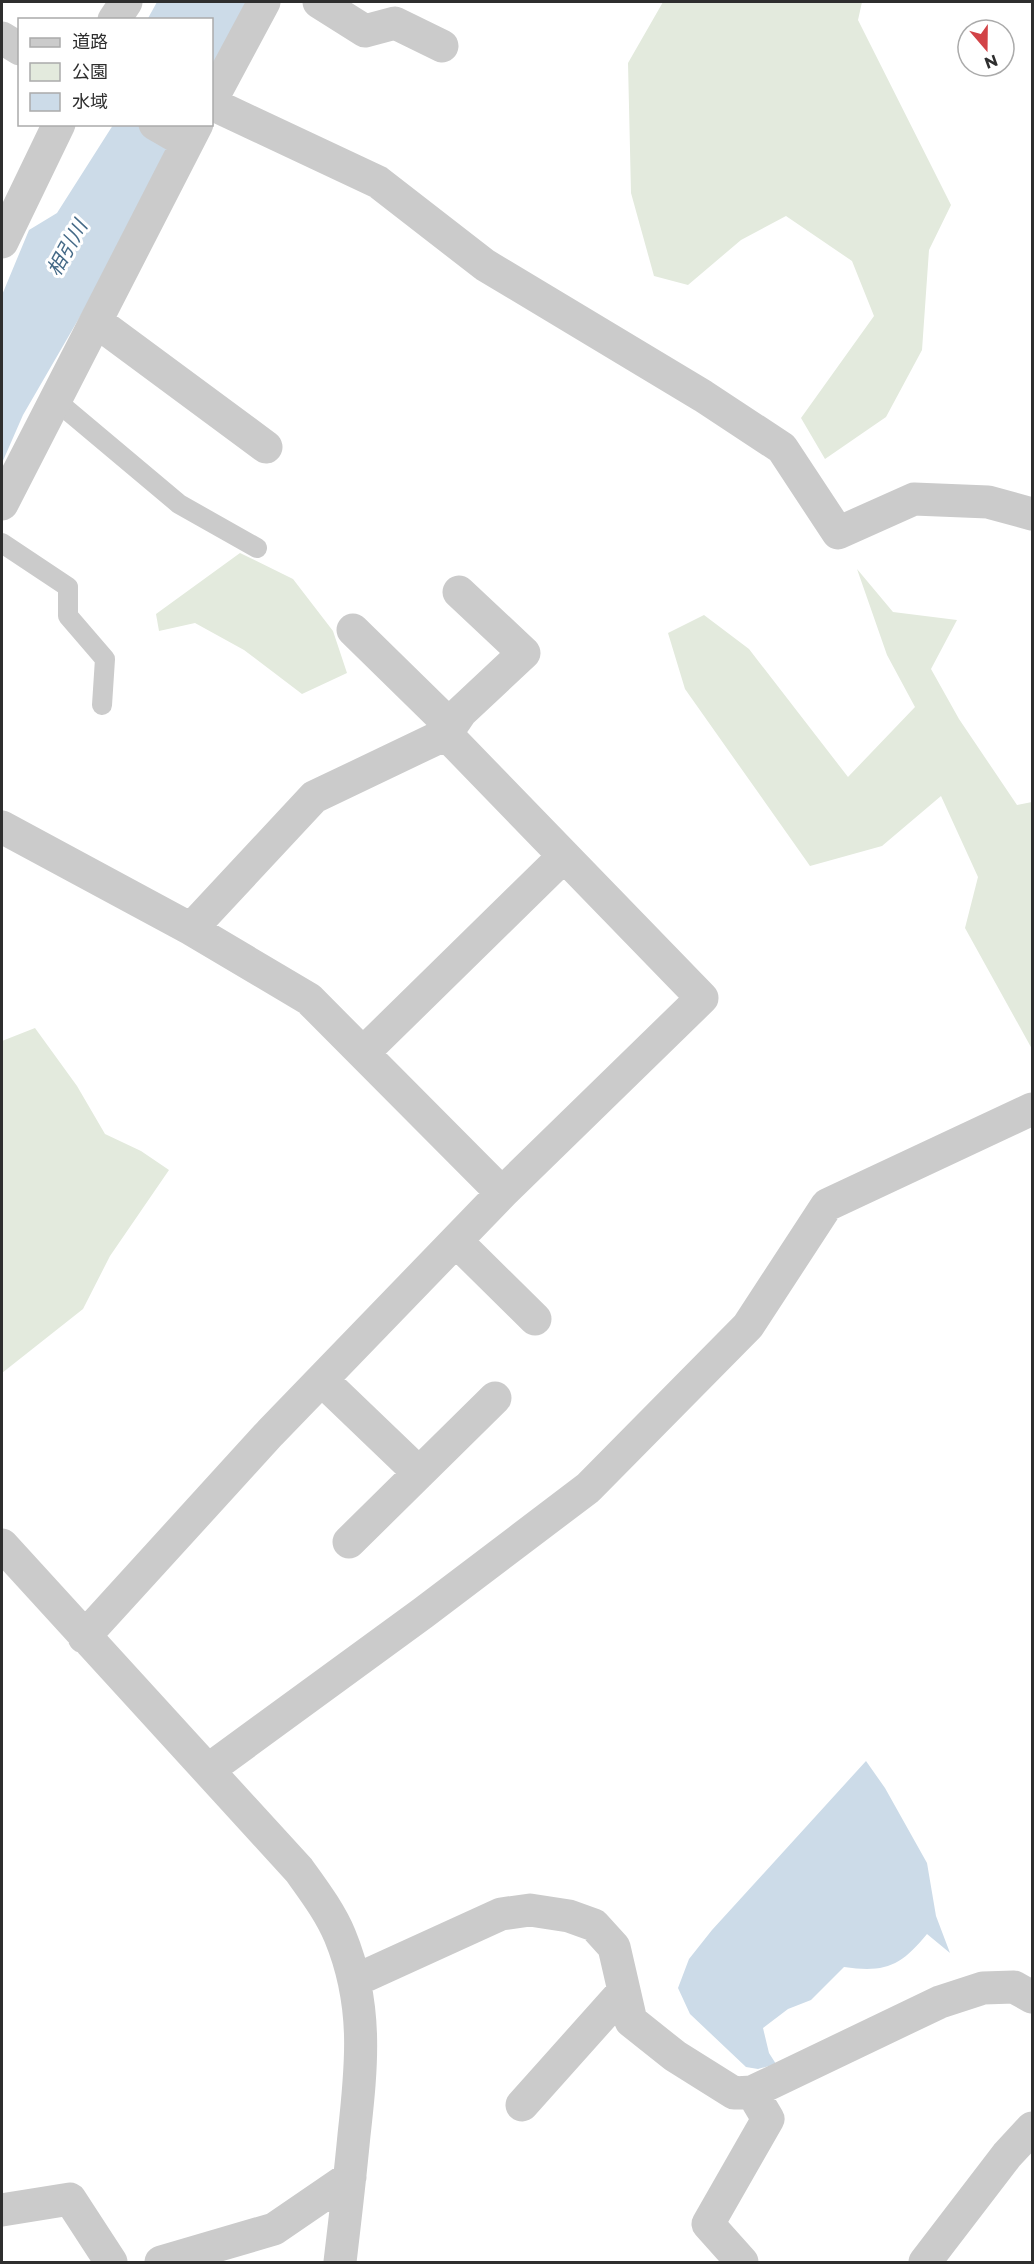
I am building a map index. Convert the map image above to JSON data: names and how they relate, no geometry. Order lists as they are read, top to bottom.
{
  "water": ["相引川"],
  "legend": ["道路", "公園", "水域"],
  "north": "bottom"
}
